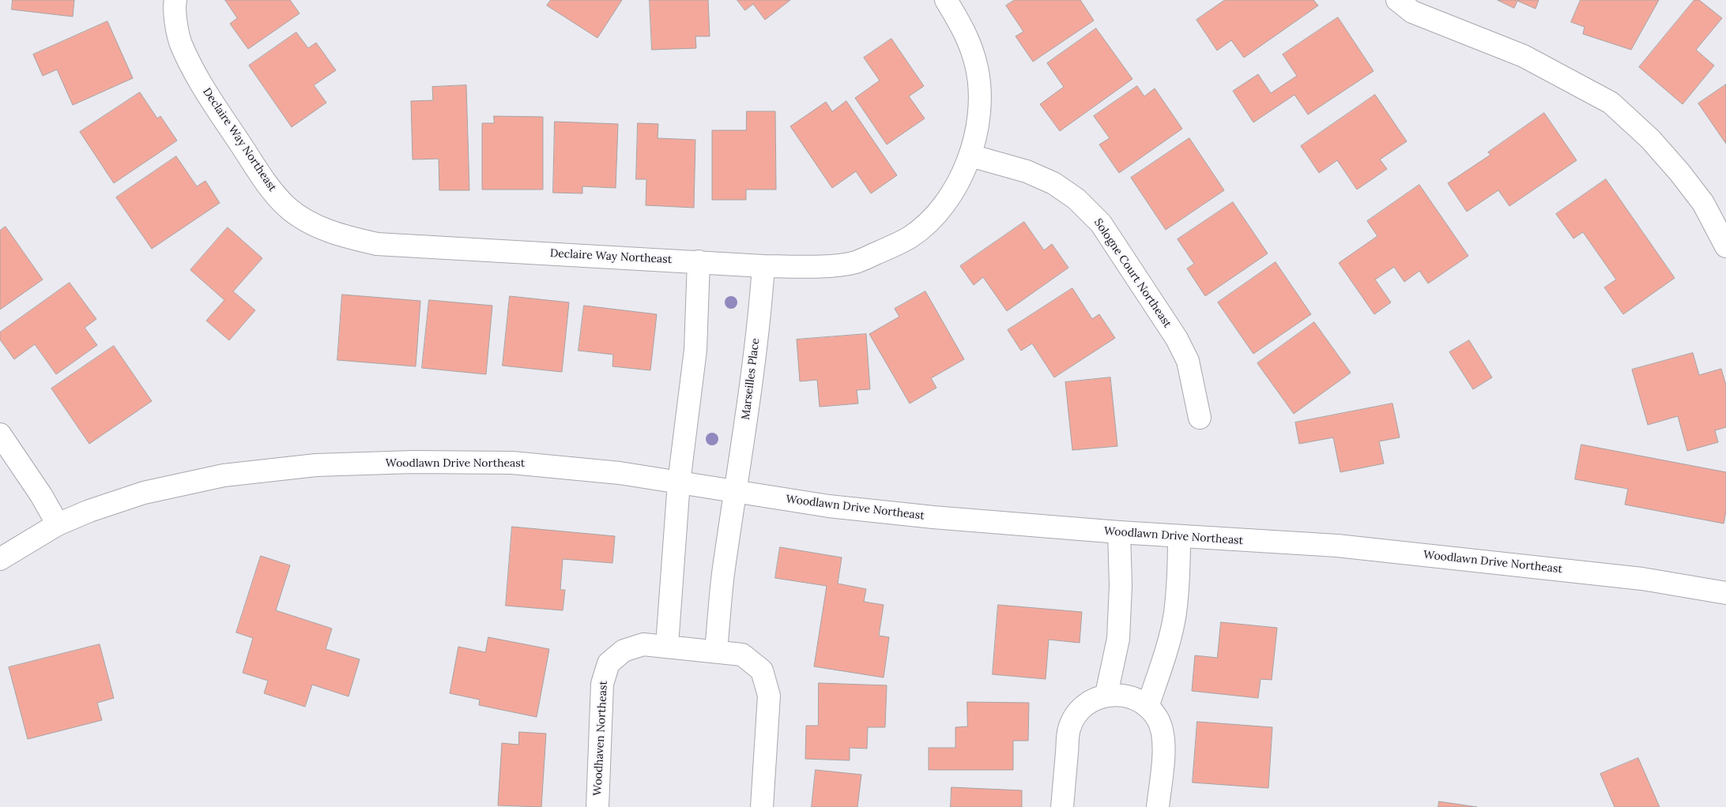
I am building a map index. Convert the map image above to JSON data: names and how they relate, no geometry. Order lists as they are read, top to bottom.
{
  "streets": {
    "street": [
      "Declaire Way Northeast",
      "Sologne Court Northeast",
      "Marseilles Place",
      "Woodlawn Drive Northeast",
      "Woodhaven Northeast"
    ]
  },
  "crossings": [
    ["Declaire Way Northeast", "Sologne Court Northeast"],
    ["Declaire Way Northeast", "Marseilles Place"],
    ["Marseilles Place", "Woodlawn Drive Northeast"]
  ]
}
